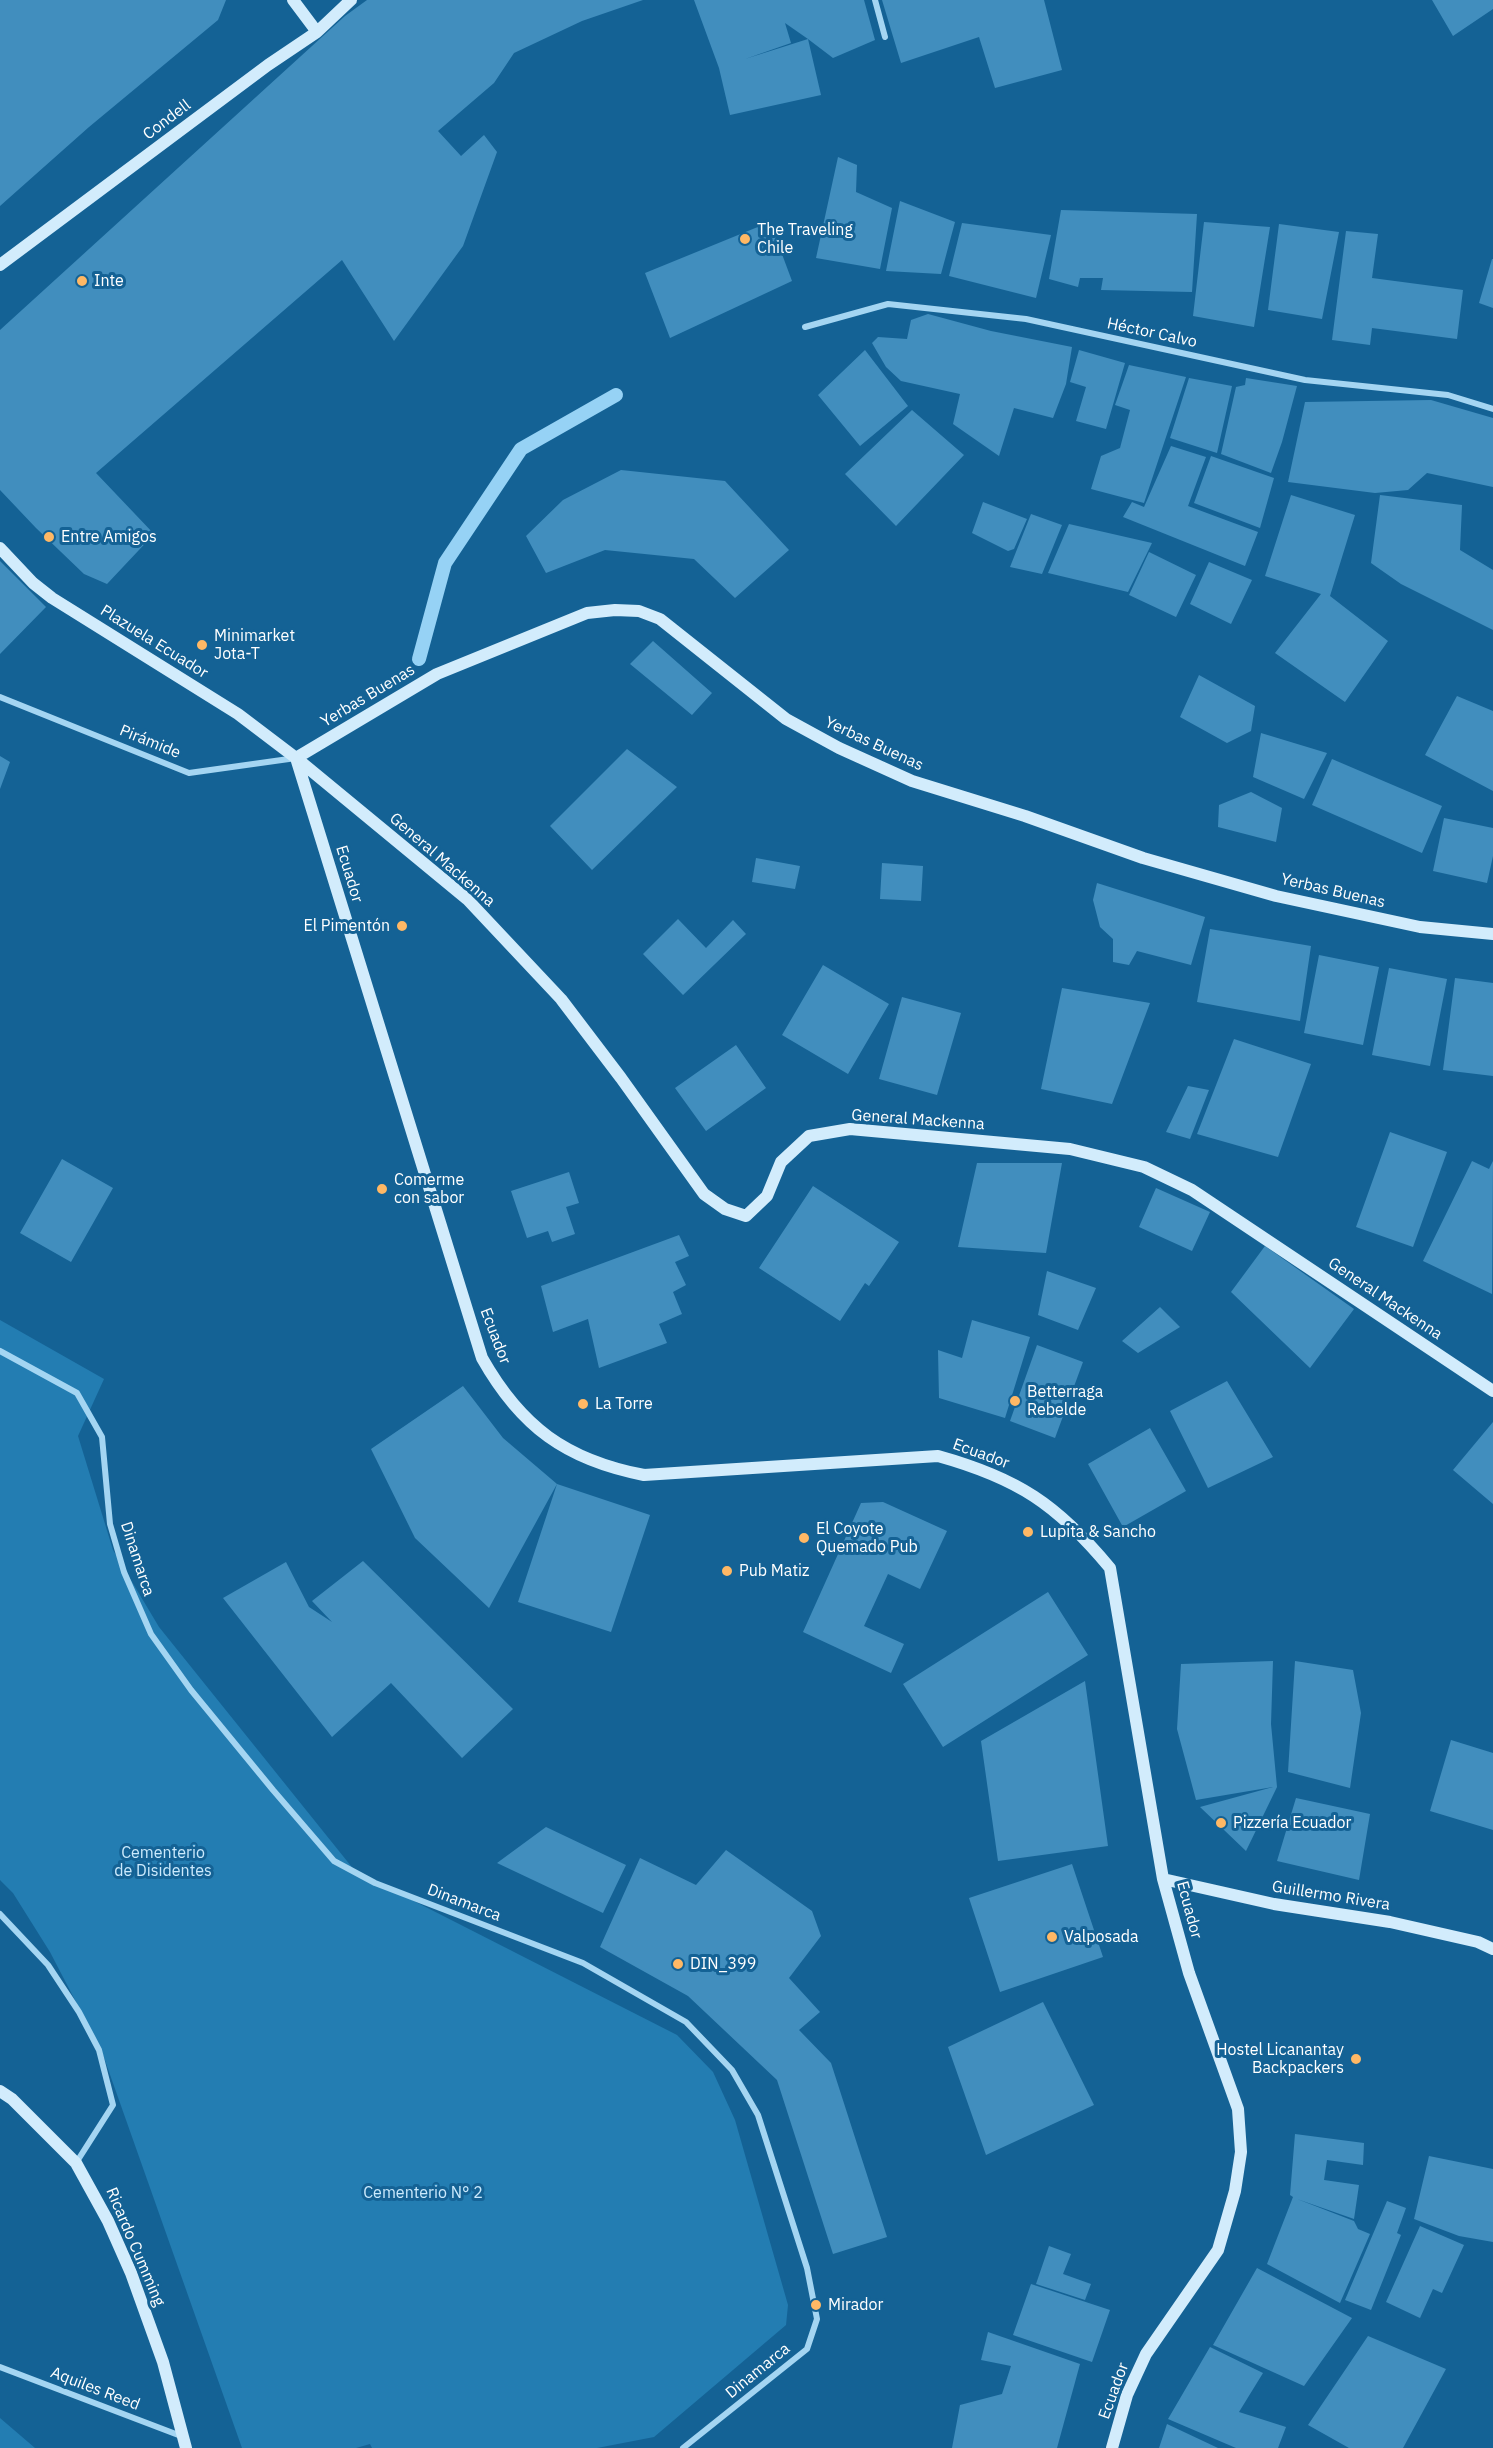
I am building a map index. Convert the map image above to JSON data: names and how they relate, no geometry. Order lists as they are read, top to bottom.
{
  "streets": {
    "main road": [
      "Condell",
      "Plazuela Ecuador",
      "Yerbas Buenas",
      "General Mackenna",
      "Ecuador",
      "Guillermo Rivera",
      "Ricardo Cumming"
    ],
    "street": [
      "Héctor Calvo",
      "Pirámide",
      "Dinamarca",
      "Aquiles Reed"
    ]
  },
  "crossings": [
    ["Plazuela Ecuador", "Yerbas Buenas"],
    ["Plazuela Ecuador", "Pirámide"],
    ["Plazuela Ecuador", "General Mackenna"],
    ["Plazuela Ecuador", "Ecuador"],
    ["Yerbas Buenas", "Pirámide"],
    ["Yerbas Buenas", "General Mackenna"],
    ["Yerbas Buenas", "Ecuador"],
    ["Pirámide", "General Mackenna"],
    ["Pirámide", "Ecuador"],
    ["General Mackenna", "Ecuador"],
    ["Ecuador", "Guillermo Rivera"],
    ["Ricardo Cumming", "Aquiles Reed"]
  ],
  "parks": ["Cementerio de Disidentes", "Cementerio N° 2"],
  "places": [
    "The Traveling Chile",
    "Inte",
    "Entre Amigos",
    "Minimarket Jota-T",
    "El Pimentón",
    "Comerme con sabor",
    "Betterraga Rebelde",
    "La Torre",
    "Lupita & Sancho",
    "El Coyote Quemado Pub",
    "Pub Matiz",
    "Pizzería Ecuador",
    "Valposada",
    "DIN_399",
    "Hostel Licanantay Backpackers",
    "Mirador"
  ]
}
